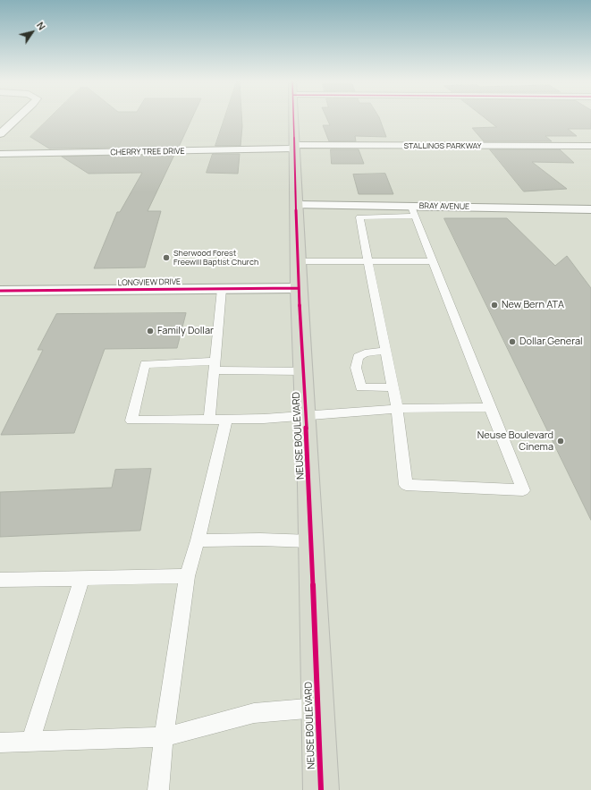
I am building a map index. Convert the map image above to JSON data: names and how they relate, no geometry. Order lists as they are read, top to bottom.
{
  "streets": {
    "main road": ["NEUSE BOULEVARD"],
    "street": [
      "STALLINGS PARKWAY",
      "CHERRY TREE DRIVE",
      "BRAY AVENUE",
      "LONGVIEW DRIVE"
    ]
  },
  "crossings": [
    ["STALLINGS PARKWAY", "CHERRY TREE DRIVE"],
    ["STALLINGS PARKWAY", "NEUSE BOULEVARD"],
    ["CHERRY TREE DRIVE", "NEUSE BOULEVARD"],
    ["BRAY AVENUE", "NEUSE BOULEVARD"],
    ["LONGVIEW DRIVE", "NEUSE BOULEVARD"]
  ],
  "places": [
    "Sherwood Forest Freewill Baptist Church",
    "New Bern ATA",
    "Family Dollar",
    "Dollar General",
    "Neuse Boulevard Cinema"
  ],
  "north": "top right"
}
